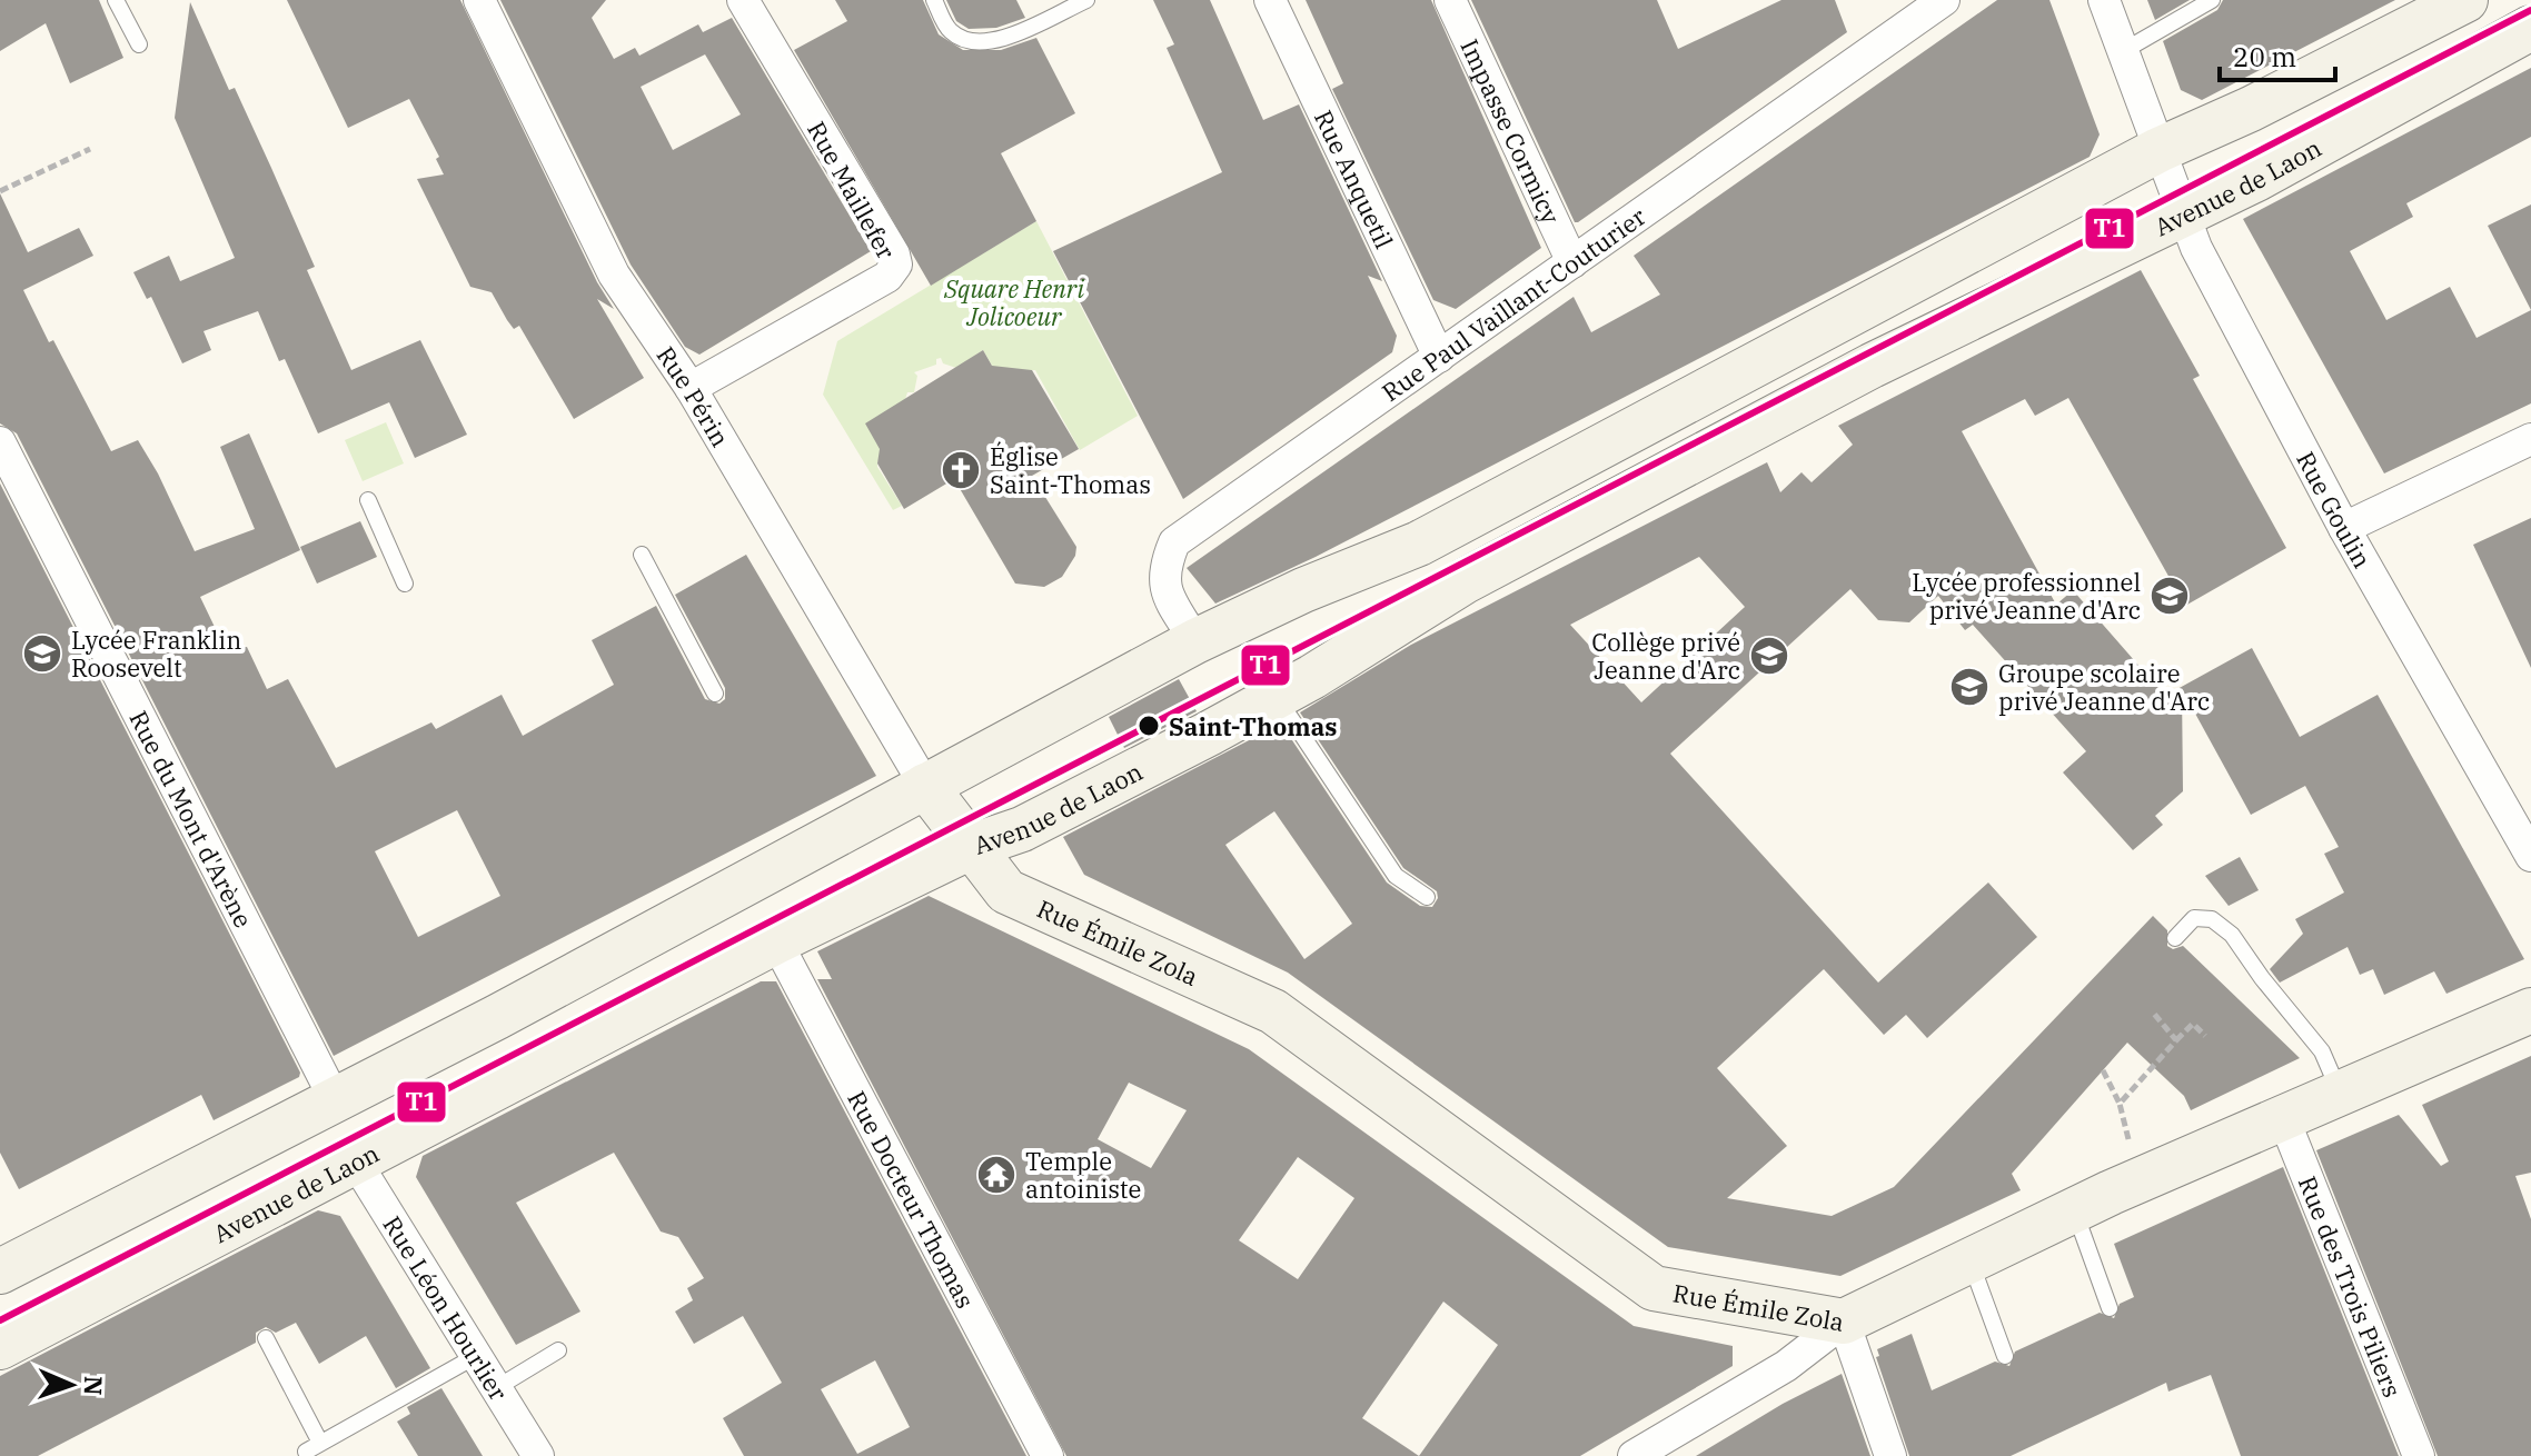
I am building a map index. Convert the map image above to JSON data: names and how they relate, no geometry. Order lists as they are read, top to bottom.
{
  "streets": {
    "main road": ["Avenue de Laon", "Rue Émile Zola"],
    "street": [
      "Impasse Cormicy",
      "Rue Anquetil",
      "Rue Maillefer",
      "Rue Paul Vaillant-Couturier",
      "Rue Périn",
      "Rue Goulin",
      "Rue du Mont d'Arène",
      "Rue Docteur Thomas",
      "Rue des Trois Piliers",
      "Rue Léon Hourlier"
    ]
  },
  "crossings": [
    ["Impasse Cormicy", "Rue Paul Vaillant-Couturier"],
    ["Rue Anquetil", "Rue Paul Vaillant-Couturier"],
    ["Avenue de Laon", "Rue Goulin"],
    ["Avenue de Laon", "Rue Émile Zola"],
    ["Avenue de Laon", "Rue Docteur Thomas"],
    ["Avenue de Laon", "Rue Léon Hourlier"],
    ["Rue Maillefer", "Rue Périn"],
    ["Rue Périn", "Rue Émile Zola"],
    ["Rue Émile Zola", "Rue des Trois Piliers"]
  ],
  "parks": ["Square Henri Jolicoeur"],
  "places": {
    "church": ["Église Saint-Thomas"],
    "school or university": [
      "Lycée professionnel privé Jeanne d'Arc",
      "Lycée Franklin Roosevelt",
      "Collège privé Jeanne d'Arc",
      "Groupe scolaire privé Jeanne d'Arc"
    ],
    "other": ["Saint-Thomas"],
    "temple": ["Temple antoiniste"]
  },
  "lines": ["transit line T1"],
  "scale_bar": "20 m",
  "north": "right"
}
